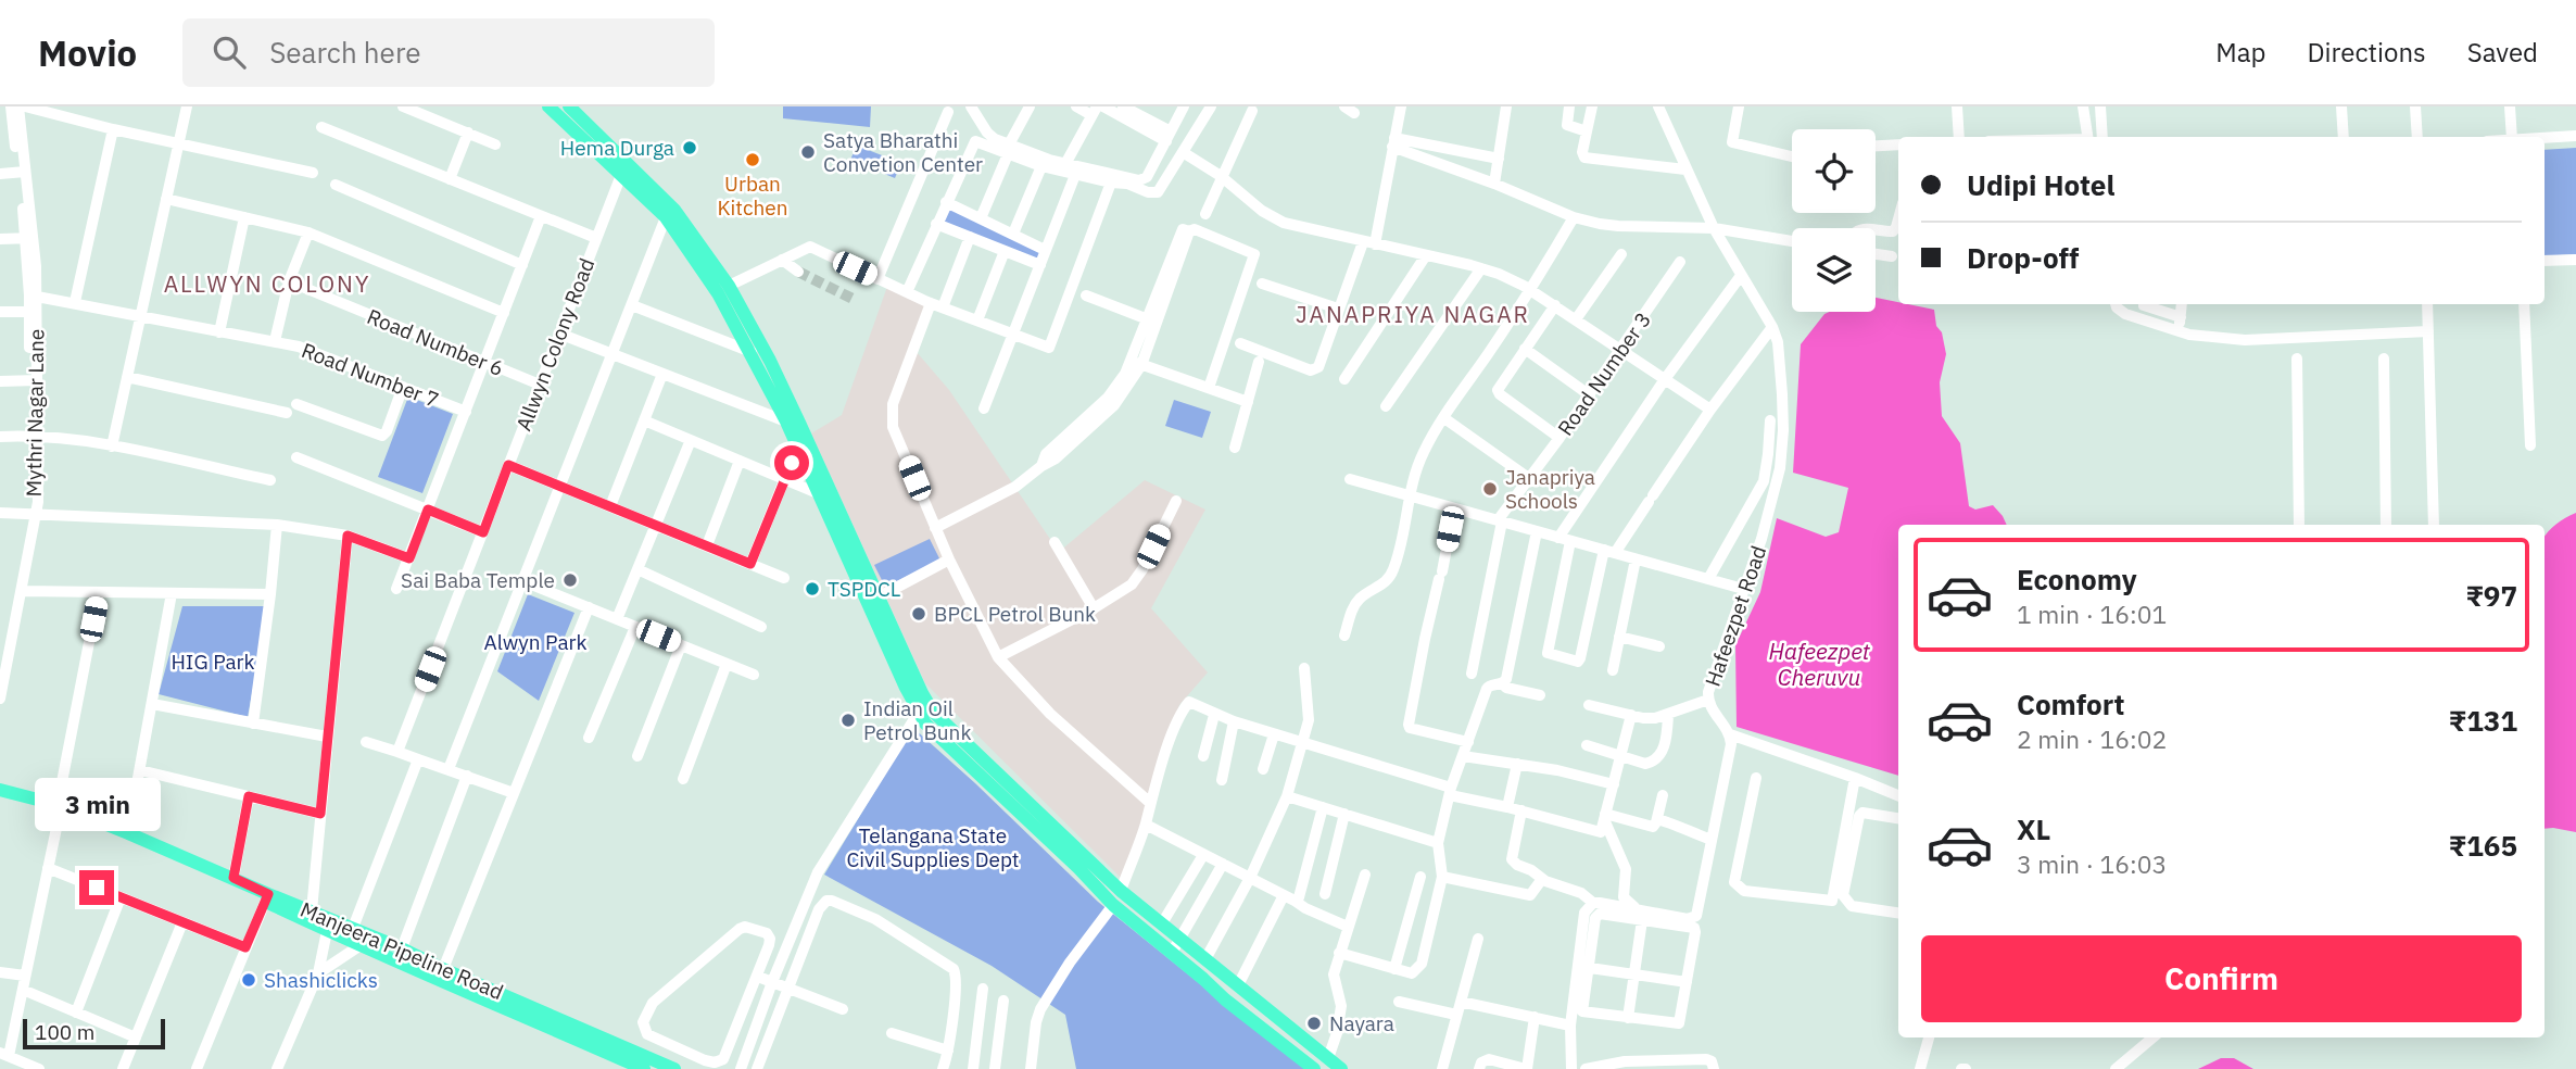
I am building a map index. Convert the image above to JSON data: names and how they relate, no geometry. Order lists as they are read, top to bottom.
{
  "streets": {
    "main road": ["Manjeera Pipeline Road"],
    "street": [
      "Road Number 6",
      "Allwyn Colony Road",
      "Road Number 3",
      "Road Number 7",
      "Mythri Nagar Lane",
      "Hafeezpet Road"
    ]
  },
  "crossings": [
    ["Road Number 6", "Allwyn Colony Road"],
    ["Road Number 7", "Mythri Nagar Lane"]
  ],
  "districts": ["ALLWYN COLONY", "JANAPRIYA NAGAR"],
  "water": ["Hafeezpet Cheruvu"],
  "parks": ["Alwyn Park", "HIG Park", "Telangana State Civil Supplies Dept"],
  "places": [
    "Hema Durga",
    "Satya Bharathi Convetion Center",
    "Urban Kitchen",
    "Janapriya Schools",
    "Sai Baba Temple",
    "TSPDCL",
    "BPCL Petrol Bunk",
    "Indian Oil Petrol Bunk",
    "Shashiclicks",
    "Nayara"
  ],
  "scale_bar": "100 m",
  "page": {
    "header": "Movio",
    "search": "Search here",
    "nav": ["Map", "Directions", "Saved"],
    "banner": ["Udipi Hotel", "Drop-off"],
    "list": [
      {
        "name": "Economy",
        "note": "1 min · 16:01",
        "value": "₹97"
      },
      {
        "name": "Comfort",
        "note": "2 min · 16:02",
        "value": "₹131"
      },
      {
        "name": "XL",
        "note": "3 min · 16:03",
        "value": "₹165"
      }
    ],
    "bubble": "3 min",
    "buttons": "Confirm",
    "scale": "100 m"
  }
}
